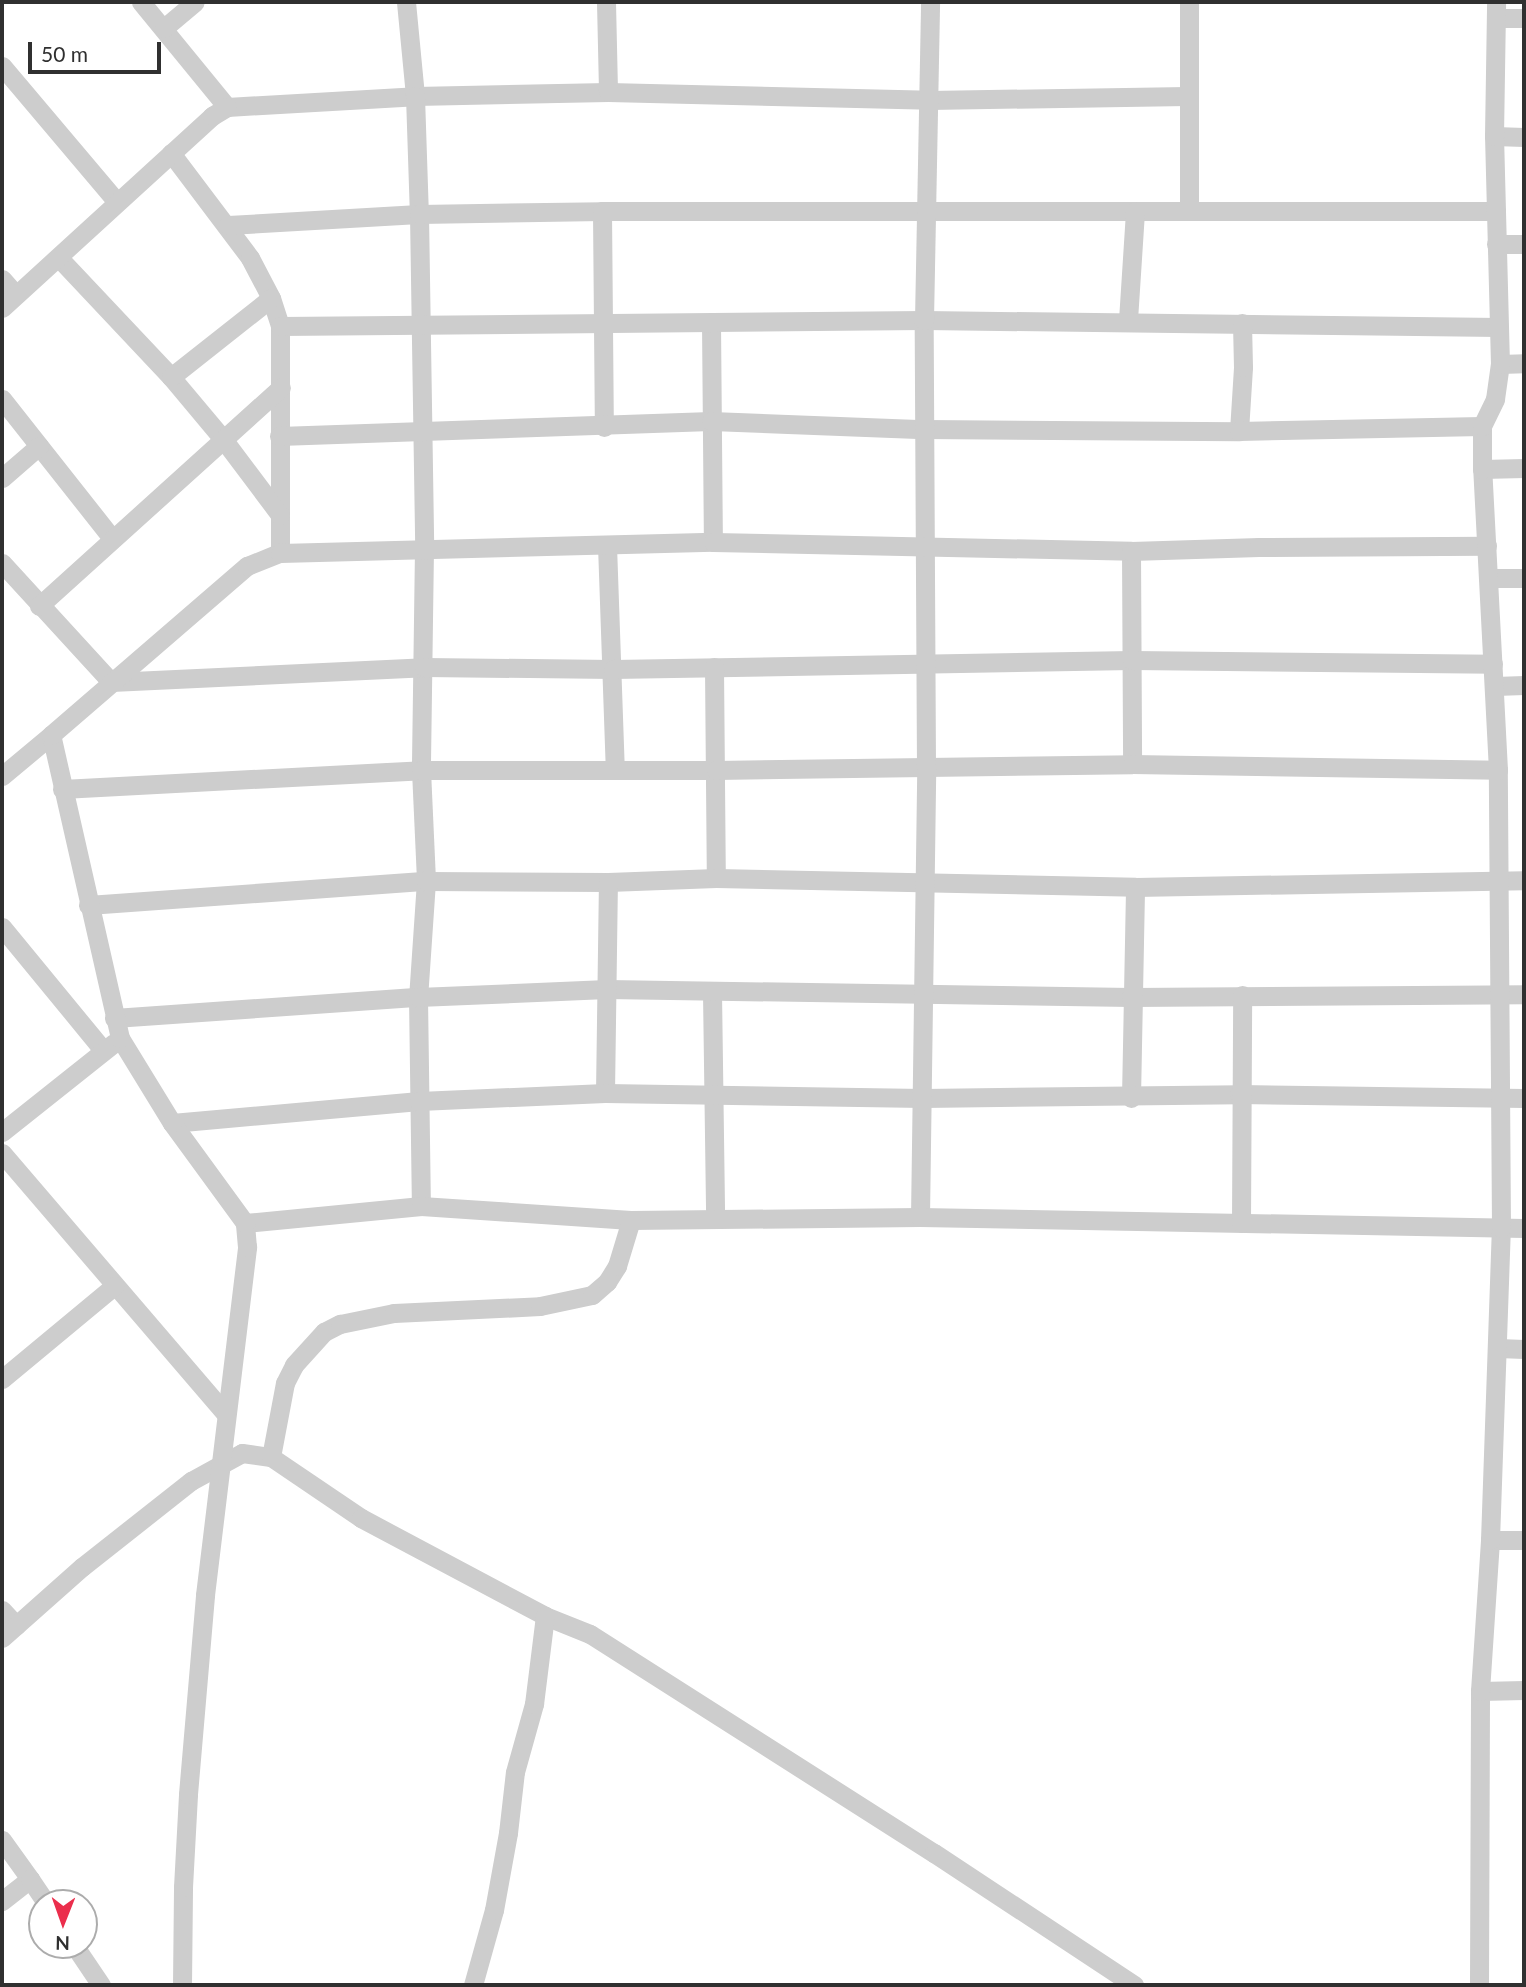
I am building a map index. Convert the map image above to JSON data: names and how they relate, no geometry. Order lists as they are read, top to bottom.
{
  "scale_bar": "50 m",
  "north": "bottom"
}
